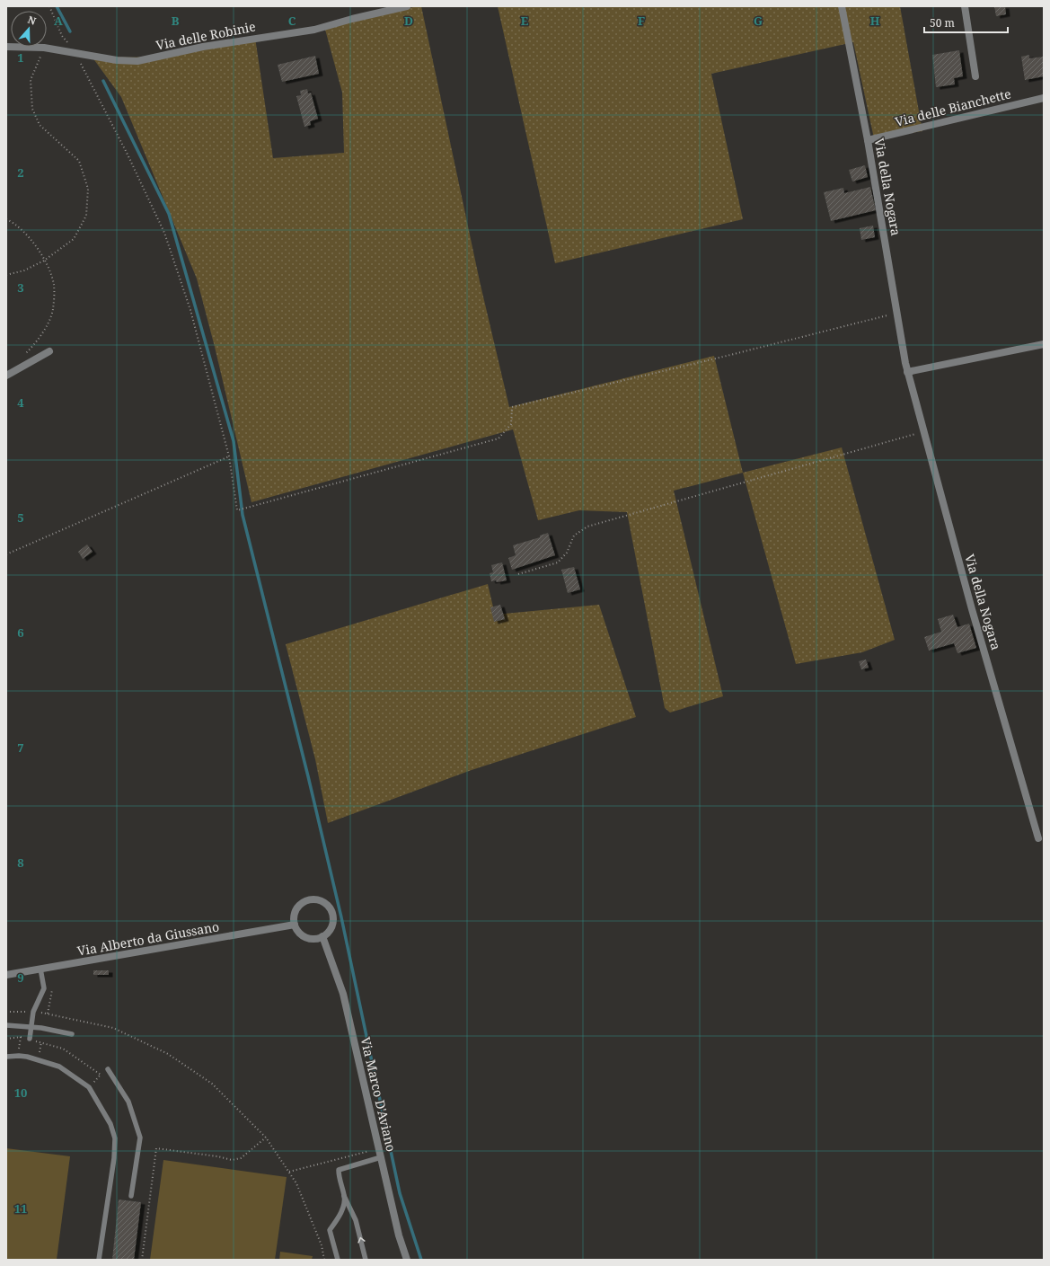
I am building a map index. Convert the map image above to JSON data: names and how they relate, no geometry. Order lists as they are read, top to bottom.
{
  "streets": {
    "street": [
      "Via delle Robinie",
      "Via delle Bianchette",
      "Via della Nogara",
      "Via Alberto da Giussano",
      "Via Marco D'Aviano"
    ]
  },
  "crossings": [
    ["Via delle Bianchette", "Via della Nogara"],
    ["Via Alberto da Giussano", "Via Marco D'Aviano"]
  ],
  "scale_bar": "50 m",
  "north": "top",
  "grid": {
    "columns": [
      "A",
      "B",
      "C",
      "D",
      "E",
      "F",
      "G",
      "H"
    ],
    "rows": [
      "1",
      "2",
      "3",
      "4",
      "5",
      "6",
      "7",
      "8",
      "9",
      "10",
      "11"
    ]
  }
}
